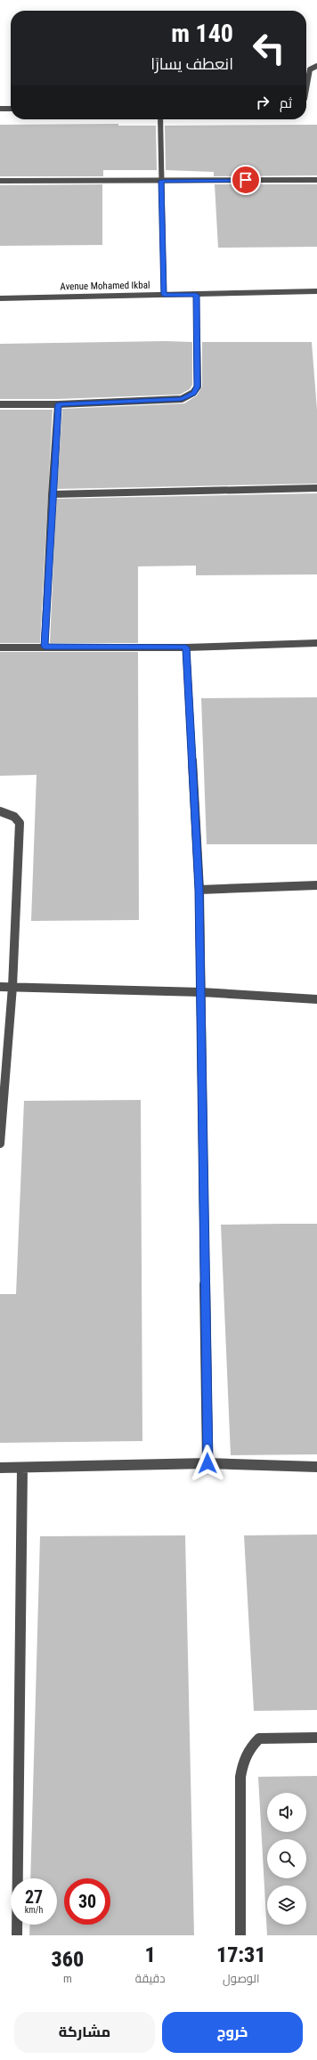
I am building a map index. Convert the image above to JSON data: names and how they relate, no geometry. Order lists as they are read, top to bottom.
{
  "streets": {
    "street": ["Avenue Mohamed Ikbal"]
  },
  "page": {
    "turn": ["140 m", "انعطف يسارًا"],
    "then": "ثم",
    "speed": "27 km/h",
    "limit": "30",
    "eta": [
      "17:31",
      "الوصول",
      "1",
      "دقيقة",
      "360",
      "m"
    ],
    "buttons": ["خروج", "مشاركة"]
  }
}
